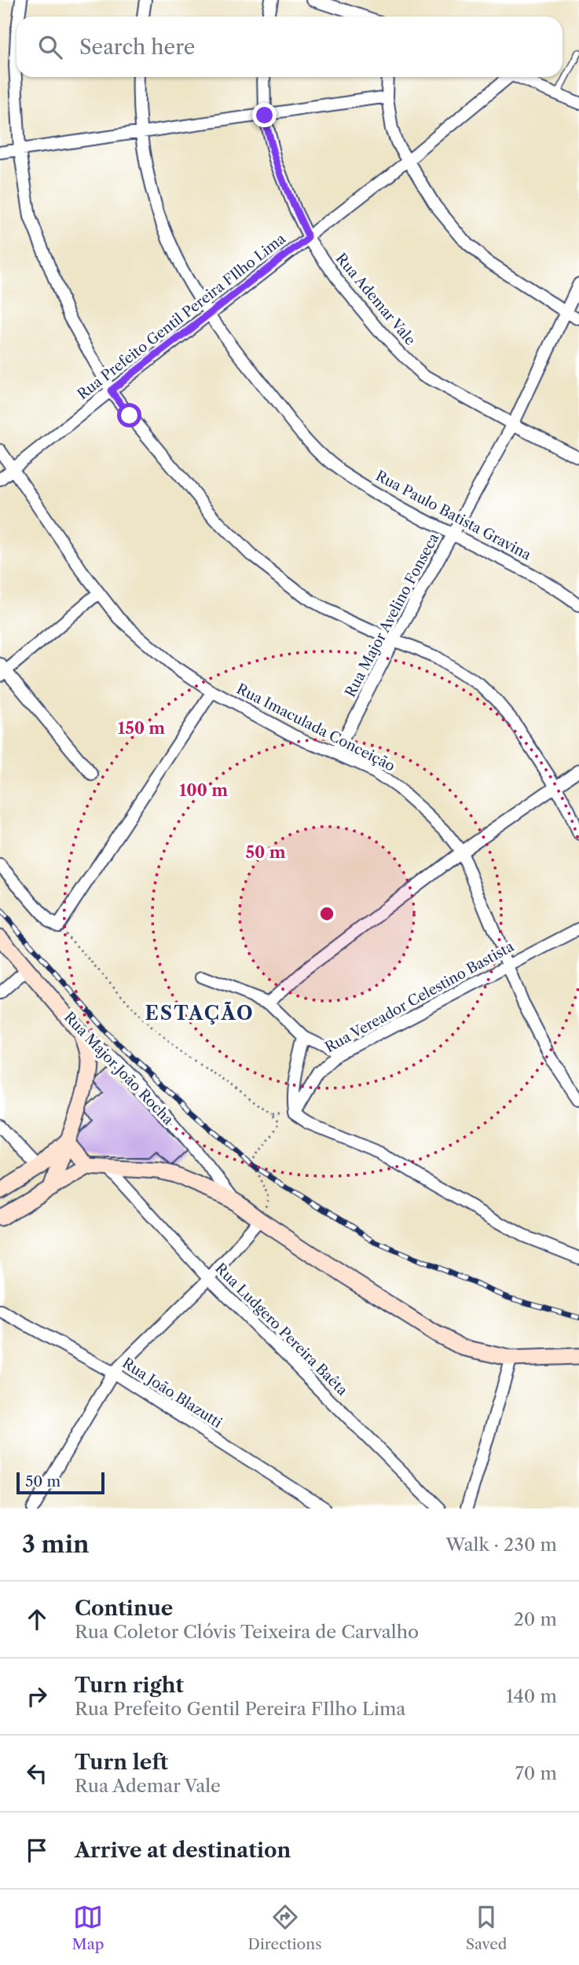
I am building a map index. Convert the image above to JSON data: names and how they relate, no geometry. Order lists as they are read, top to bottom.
{
  "streets": {
    "main road": ["Rua Major João Rocha"],
    "street": [
      "Rua Ademar Vale",
      "Rua Prefeito Gentil Pereira FIlho Lima",
      "Rua Paulo Batista Gravina",
      "Rua Major Avelino Fonseca",
      "Rua Imaculada Conceição",
      "Rua Vereador Celestino Bastista",
      "Rua Ludgero Pereira Baêta",
      "Rua João Blazutti"
    ]
  },
  "crossings": [
    ["Rua Ademar Vale", "Rua Prefeito Gentil Pereira FIlho Lima"],
    ["Rua Ademar Vale", "Rua Major Avelino Fonseca"],
    ["Rua Prefeito Gentil Pereira FIlho Lima", "Rua Paulo Batista Gravina"],
    ["Rua Prefeito Gentil Pereira FIlho Lima", "Rua Imaculada Conceição"],
    ["Rua Paulo Batista Gravina", "Rua Major Avelino Fonseca"],
    ["Rua Major Avelino Fonseca", "Rua Imaculada Conceição"],
    ["Rua Imaculada Conceição", "Rua Vereador Celestino Bastista"],
    ["Rua Major João Rocha", "Rua Ludgero Pereira Baêta"]
  ],
  "districts": ["ESTAÇÃO"],
  "scale_bar": "50 m",
  "page": {
    "search": "Search here",
    "scale": "50 m",
    "heading": ["3 min", "Walk · 230 m"],
    "list": [
      ["Continue", "Rua Coletor Clóvis Teixeira de Carvalho", "20 m"],
      ["Turn right", "Rua Prefeito Gentil Pereira FIlho Lima", "140 m"],
      ["Turn left", "Rua Ademar Vale", "70 m"],
      "Arrive at destination"
    ],
    "nav": ["Map", "Directions", "Saved"]
  },
  "rings": ["150 m", "100 m", "50 m"]
}
